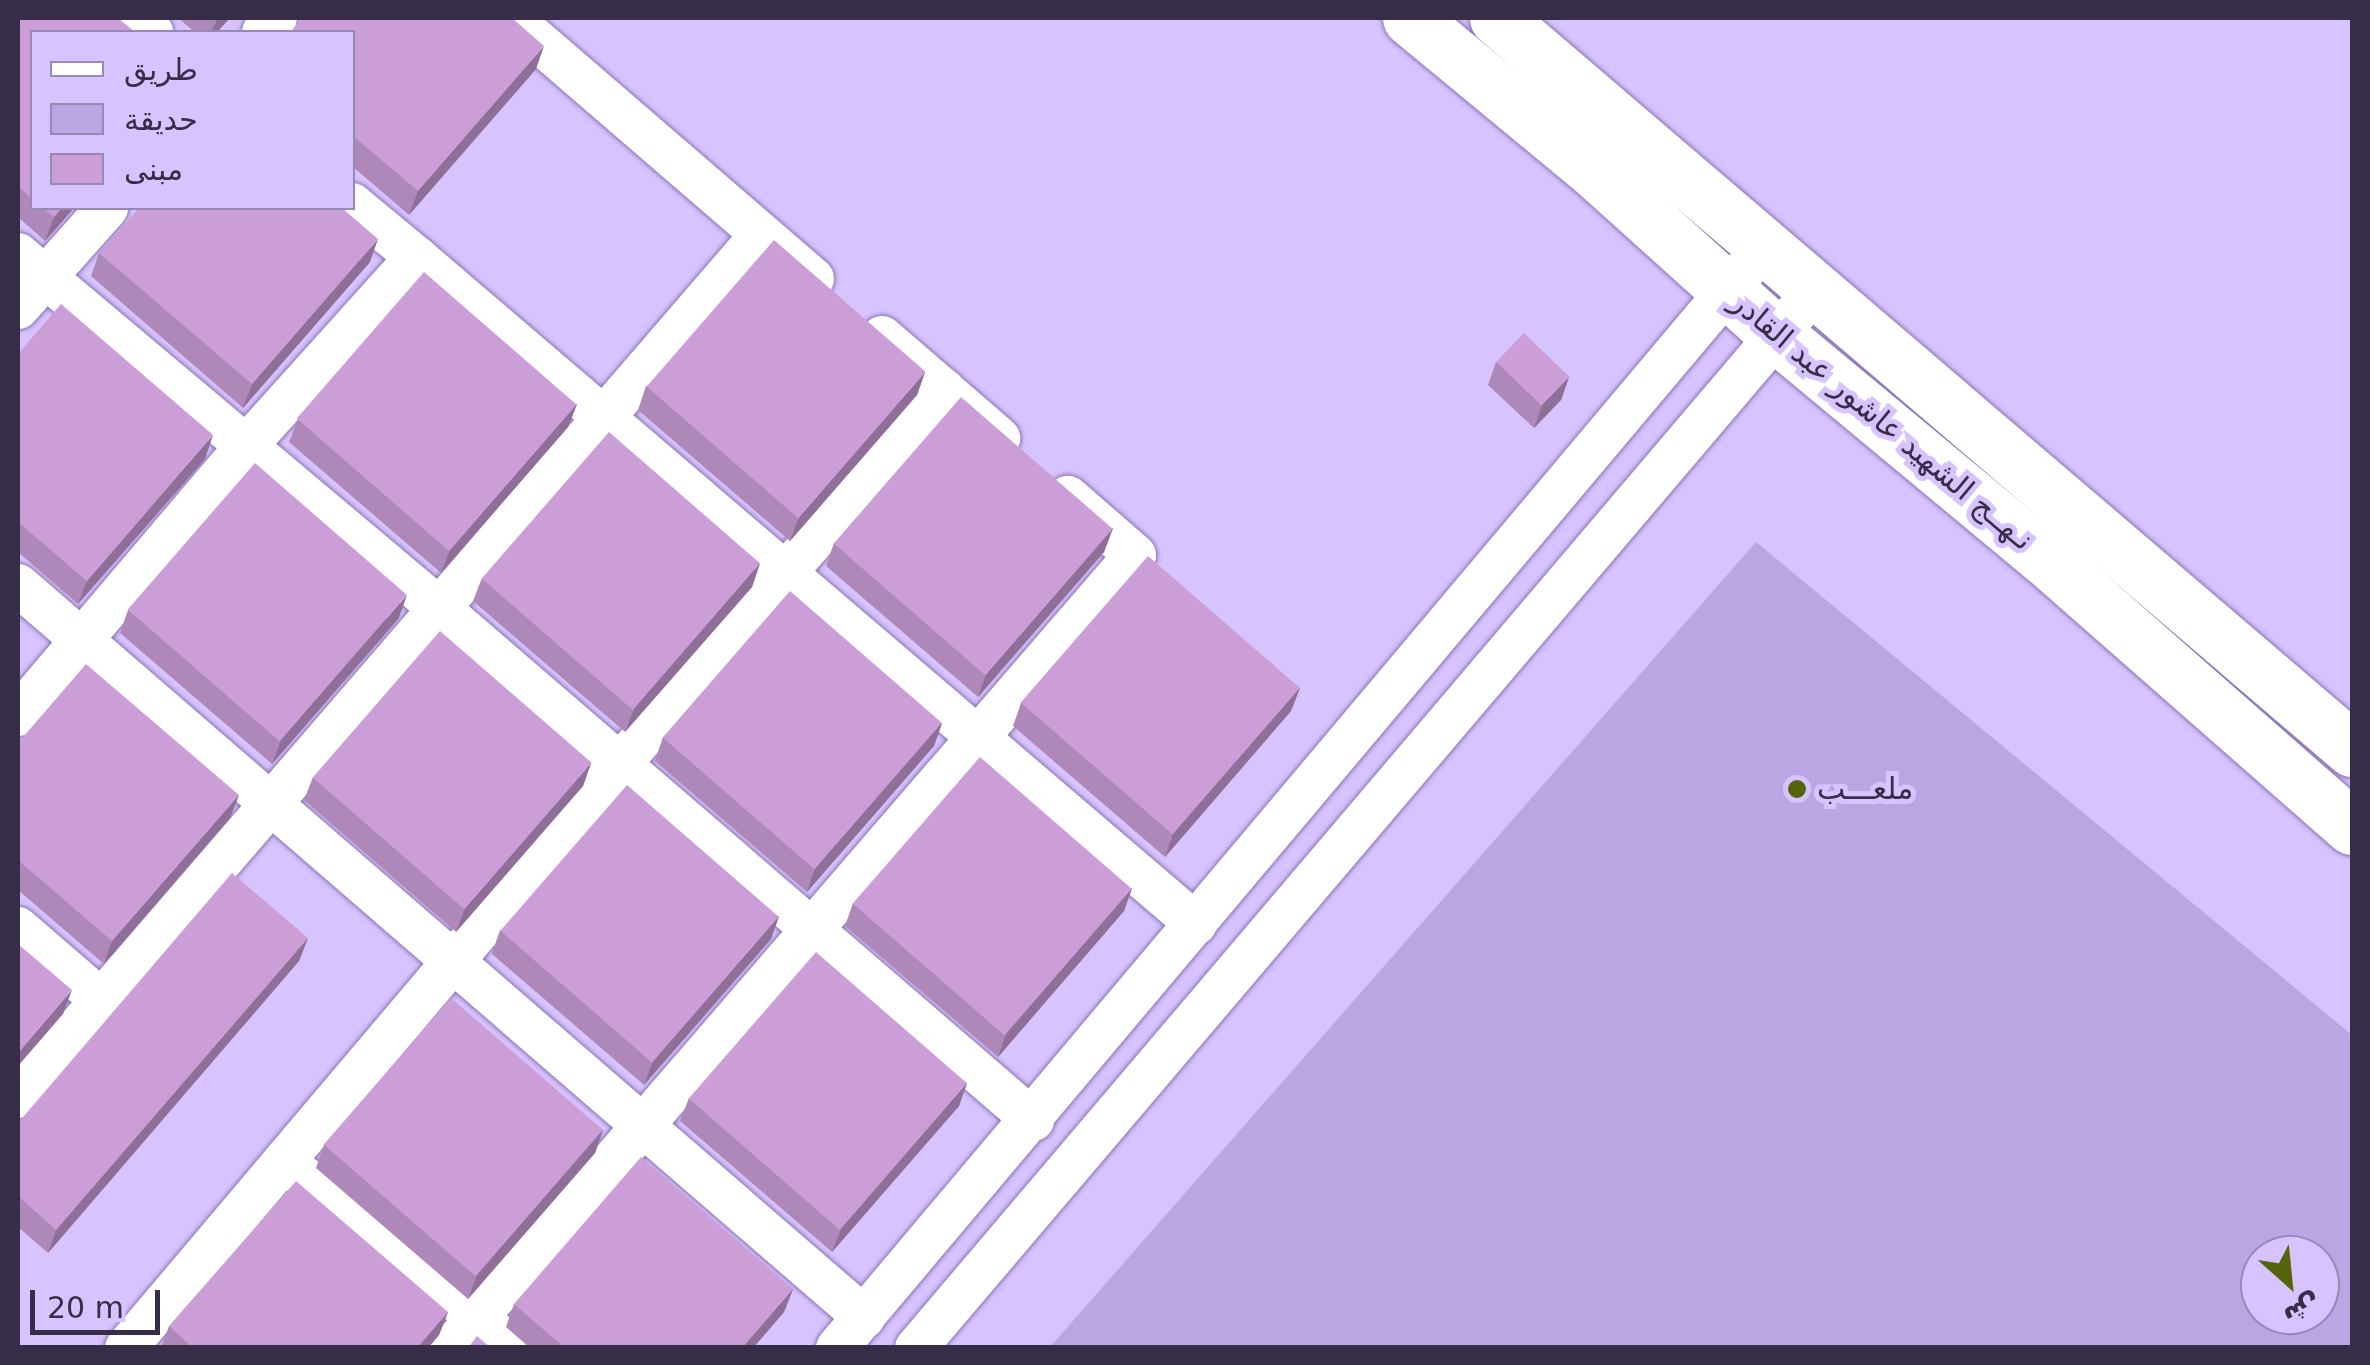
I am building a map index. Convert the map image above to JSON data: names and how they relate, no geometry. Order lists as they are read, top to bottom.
{
  "streets": {
    "main road": ["نـهــج الشهيد عاشور عبد القادر"]
  },
  "places": ["ملعـــب"],
  "legend": ["طريق", "حديقة", "مبنى"],
  "scale_bar": "20 m",
  "north": "bottom right"
}
